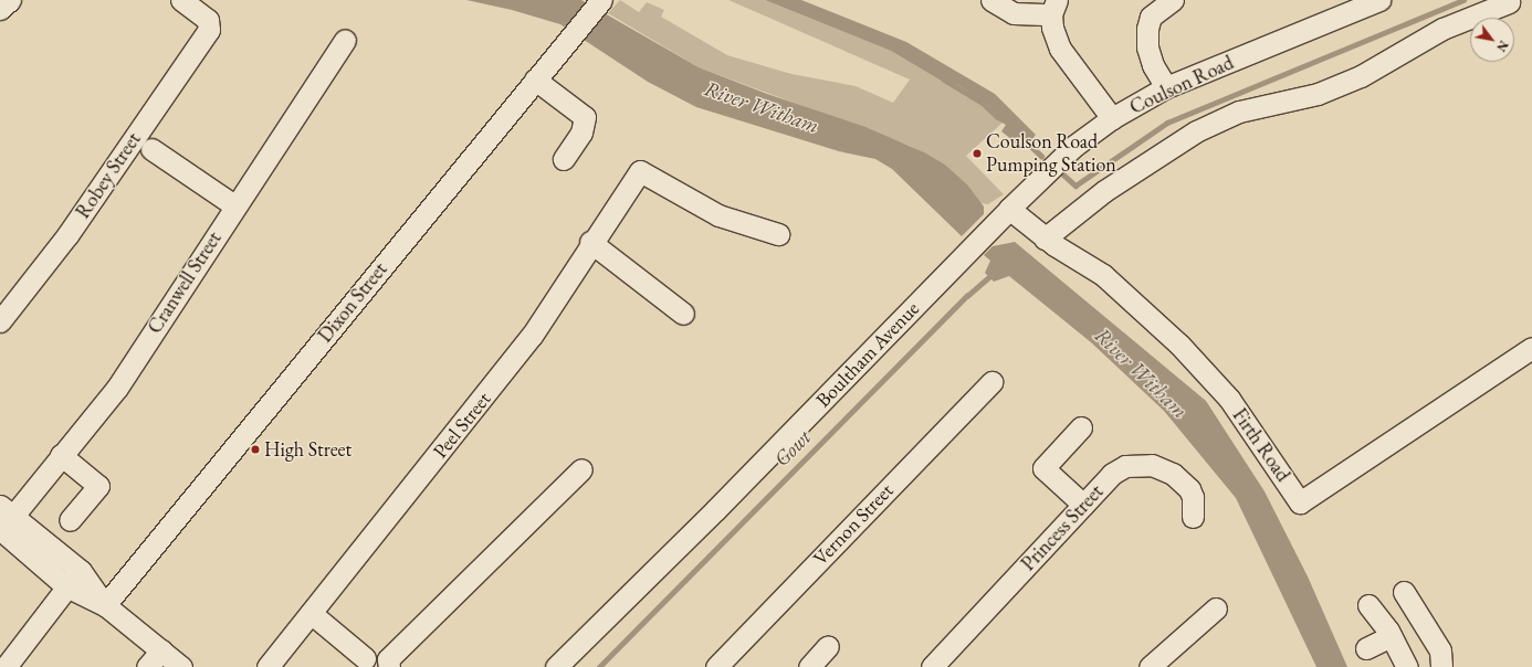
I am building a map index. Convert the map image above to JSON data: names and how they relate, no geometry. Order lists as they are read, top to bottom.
{
  "streets": {
    "street": [
      "Coulson Road",
      "Robey Street",
      "Cranwell Street",
      "Dixon Street",
      "Boultham Avenue",
      "Peel Street",
      "Firth Road",
      "Vernon Street",
      "Princess Street"
    ]
  },
  "crossings": [
    ["Coulson Road", "Boultham Avenue"],
    ["Coulson Road", "Firth Road"],
    ["Boultham Avenue", "Firth Road"]
  ],
  "water": ["River Witham", "Gowt"],
  "places": ["Coulson Road Pumping Station", "High Street"],
  "north": "bottom right"
}
